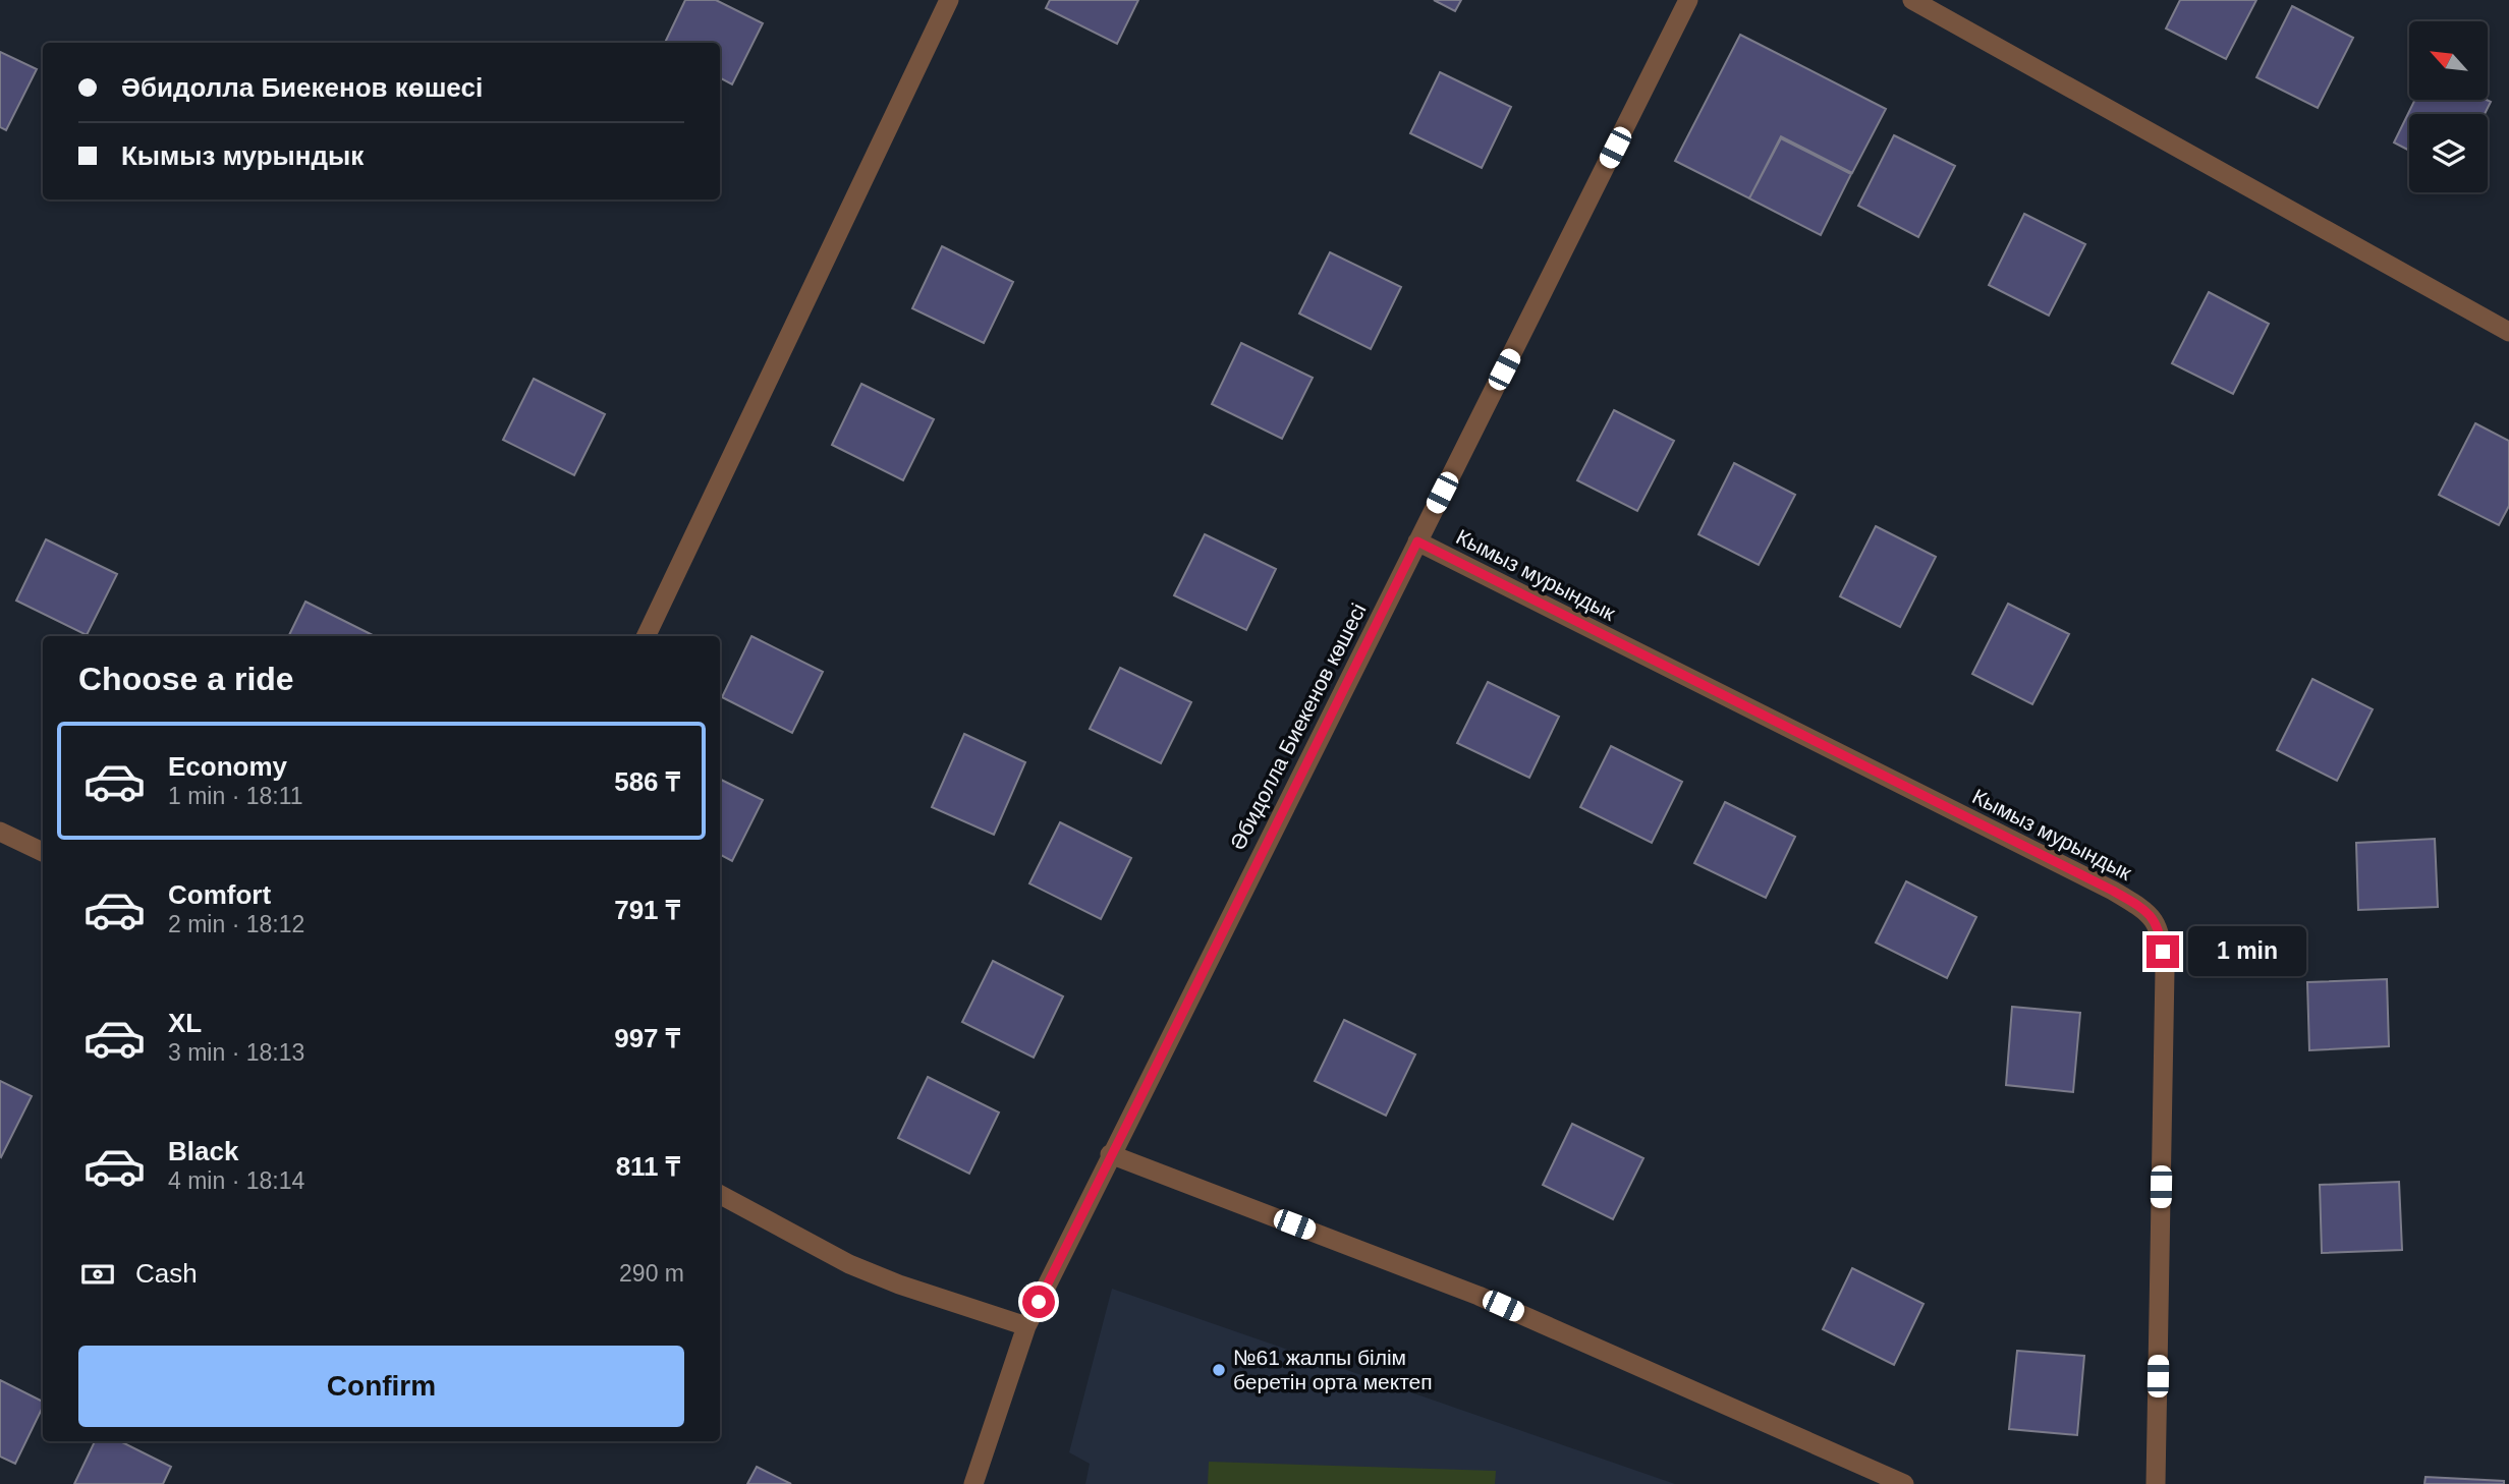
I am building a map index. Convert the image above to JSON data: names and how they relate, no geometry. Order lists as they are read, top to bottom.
{
  "streets": {
    "street": ["Кымыз мурындык", "Әбидолла Биекенов көшесі"]
  },
  "crossings": [
    ["Кымыз мурындык", "Әбидолла Биекенов көшесі"]
  ],
  "places": ["№61 жалпы білім беретін орта мектеп"],
  "north": "top left",
  "page": {
    "banner": ["Әбидолла Биекенов көшесі", "Кымыз мурындык"],
    "heading": "Choose a ride",
    "list": [
      {
        "name": "Economy",
        "note": "1 min · 18:11",
        "value": "586 ₸"
      },
      {
        "name": "Comfort",
        "note": "2 min · 18:12",
        "value": "791 ₸"
      },
      {
        "name": "XL",
        "note": "3 min · 18:13",
        "value": "997 ₸"
      },
      {
        "name": "Black",
        "note": "4 min · 18:14",
        "value": "811 ₸"
      }
    ],
    "bubble": "1 min",
    "pay": ["Cash", "290 m"],
    "buttons": "Confirm"
  }
}
